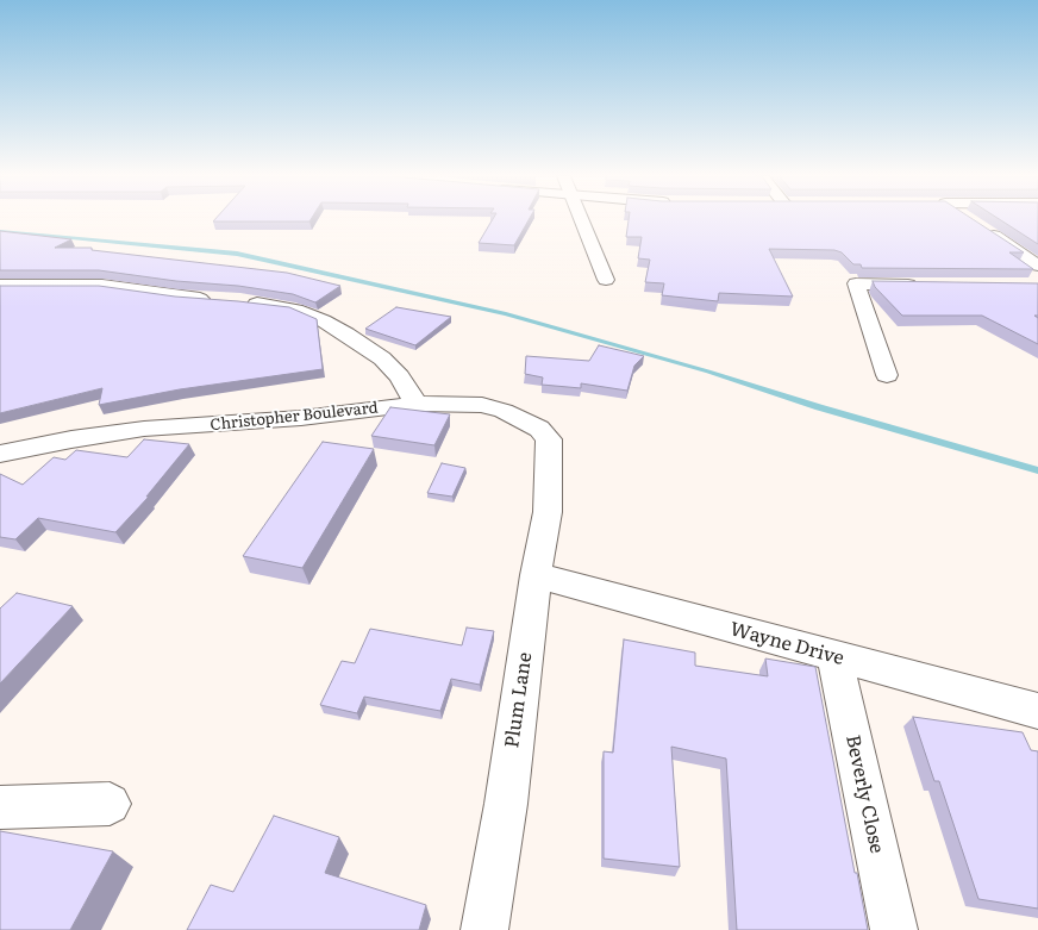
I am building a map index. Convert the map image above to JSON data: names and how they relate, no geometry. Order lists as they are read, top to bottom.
{
  "streets": {
    "street": [
      "Christopher Boulevard",
      "Wayne Drive",
      "Plum Lane",
      "Beverly Close"
    ]
  },
  "crossings": [
    ["Christopher Boulevard", "Plum Lane"],
    ["Wayne Drive", "Plum Lane"],
    ["Wayne Drive", "Beverly Close"]
  ]
}
